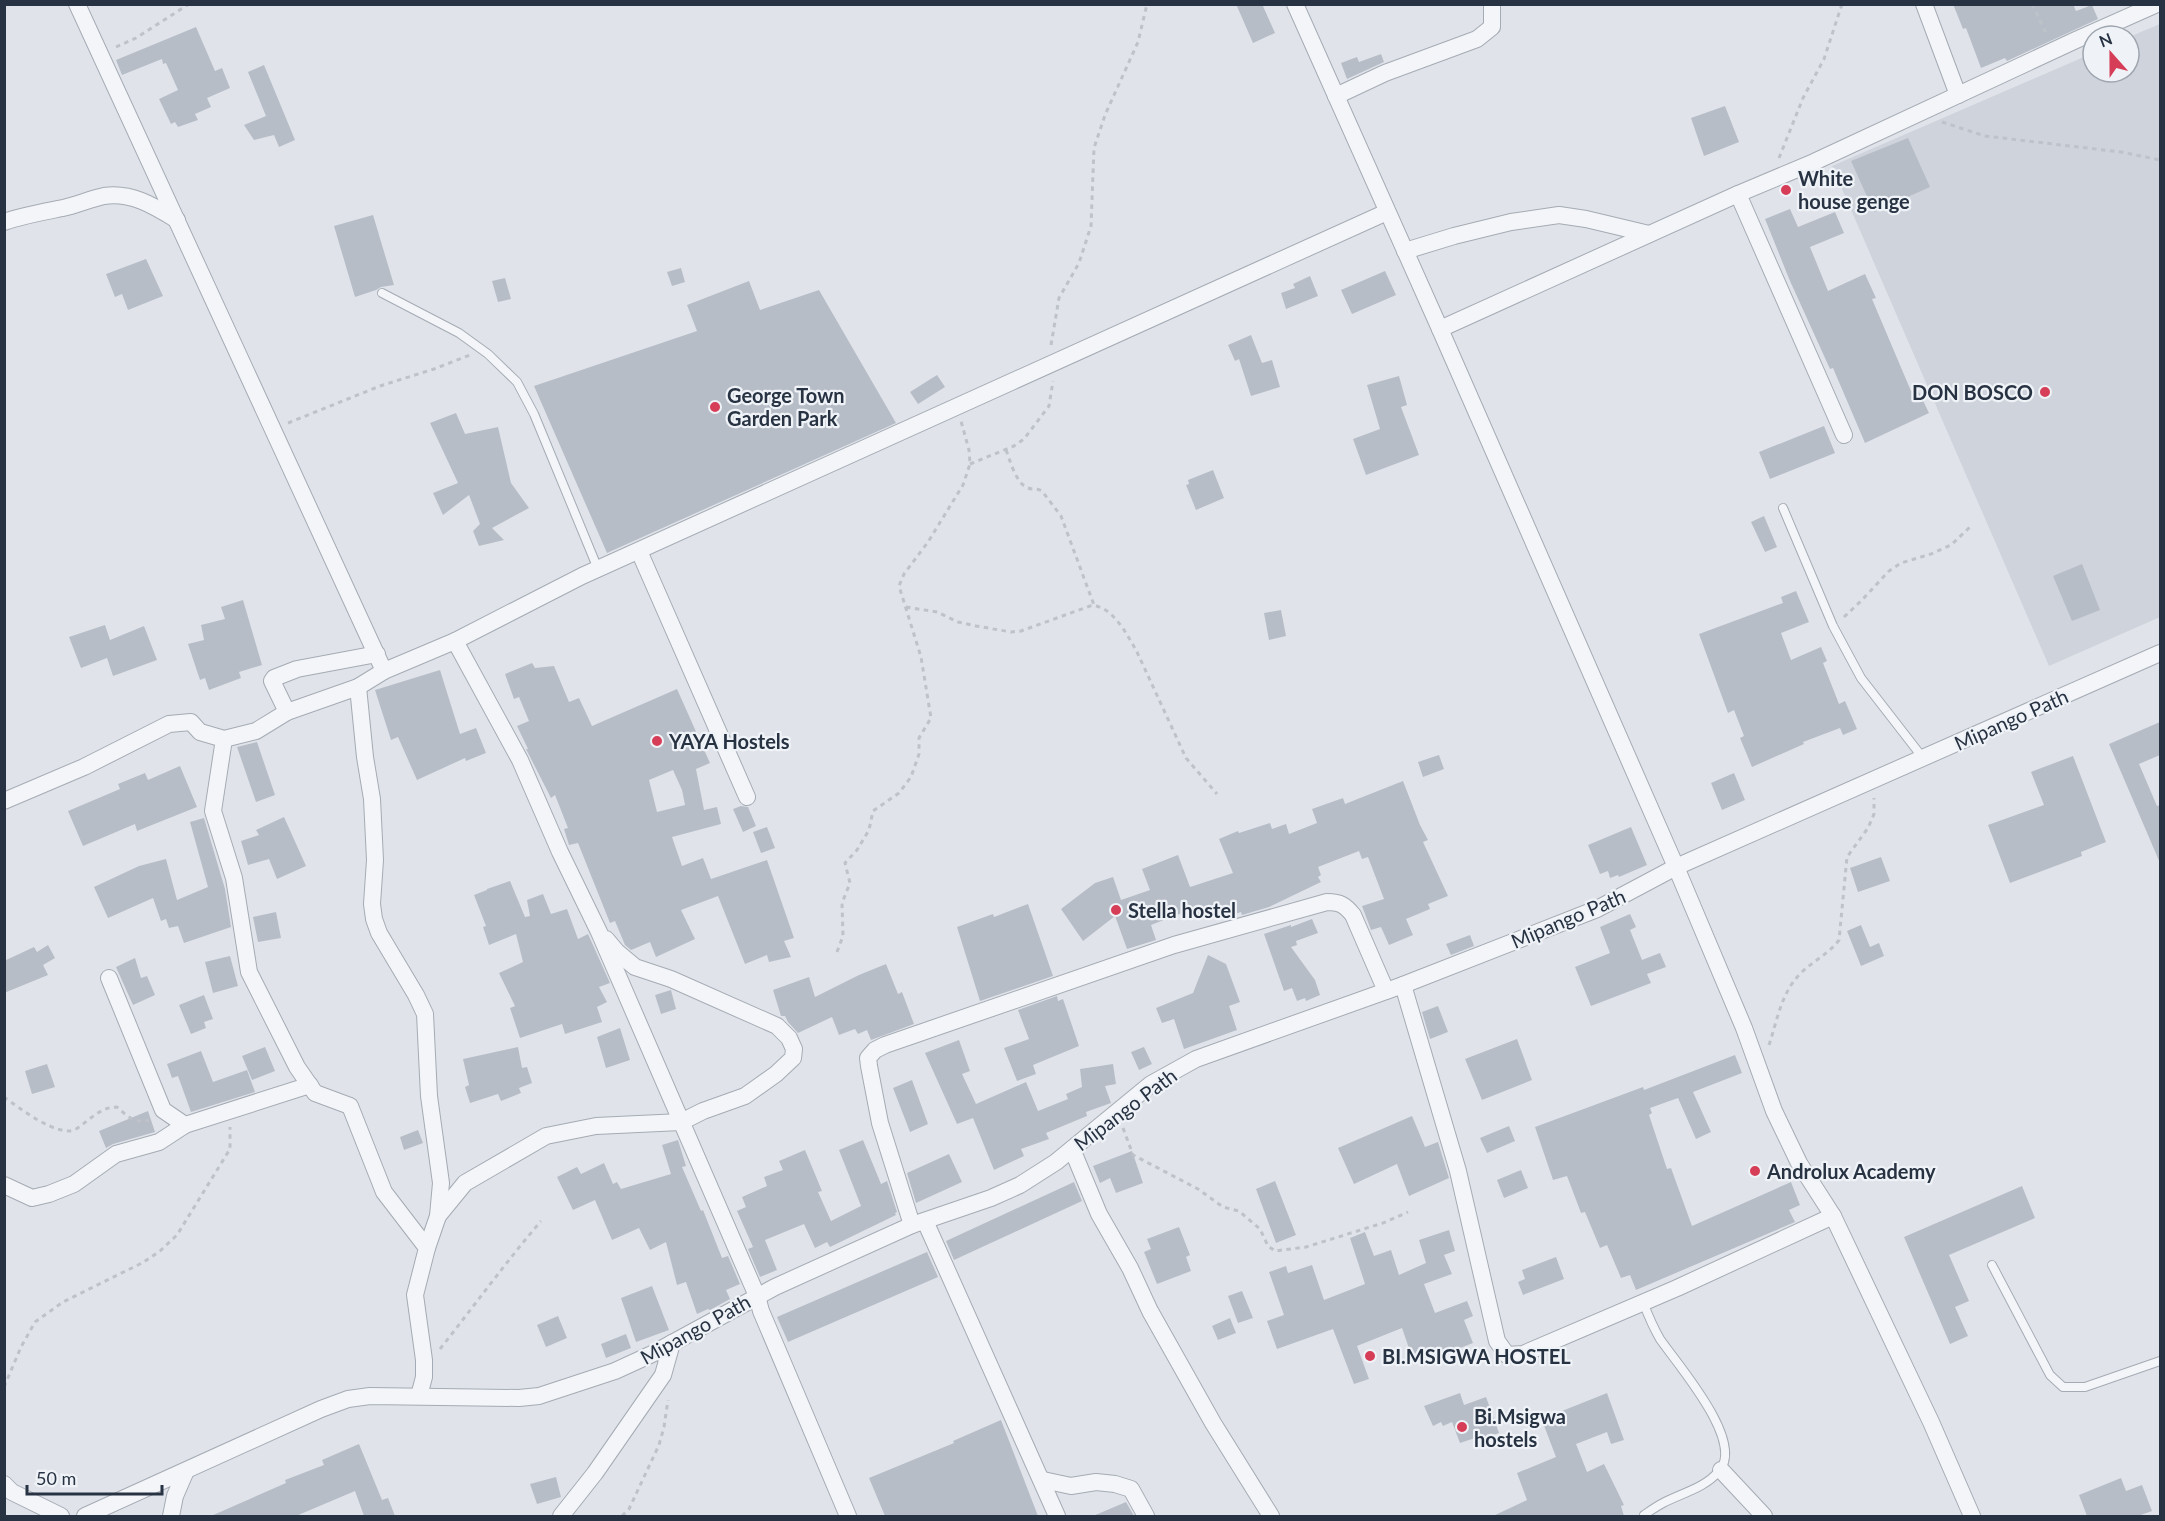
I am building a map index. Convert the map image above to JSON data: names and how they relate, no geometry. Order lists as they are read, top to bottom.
{
  "streets": {
    "street": ["Mipango Path"]
  },
  "places": [
    "White house genge",
    "DON BOSCO",
    "George Town Garden Park",
    "YAYA Hostels",
    "Stella hostel",
    "Androlux Academy",
    "BI.MSIGWA HOSTEL",
    "Bi.Msigwa hostels"
  ],
  "scale_bar": "50 m",
  "north": "top"
}
